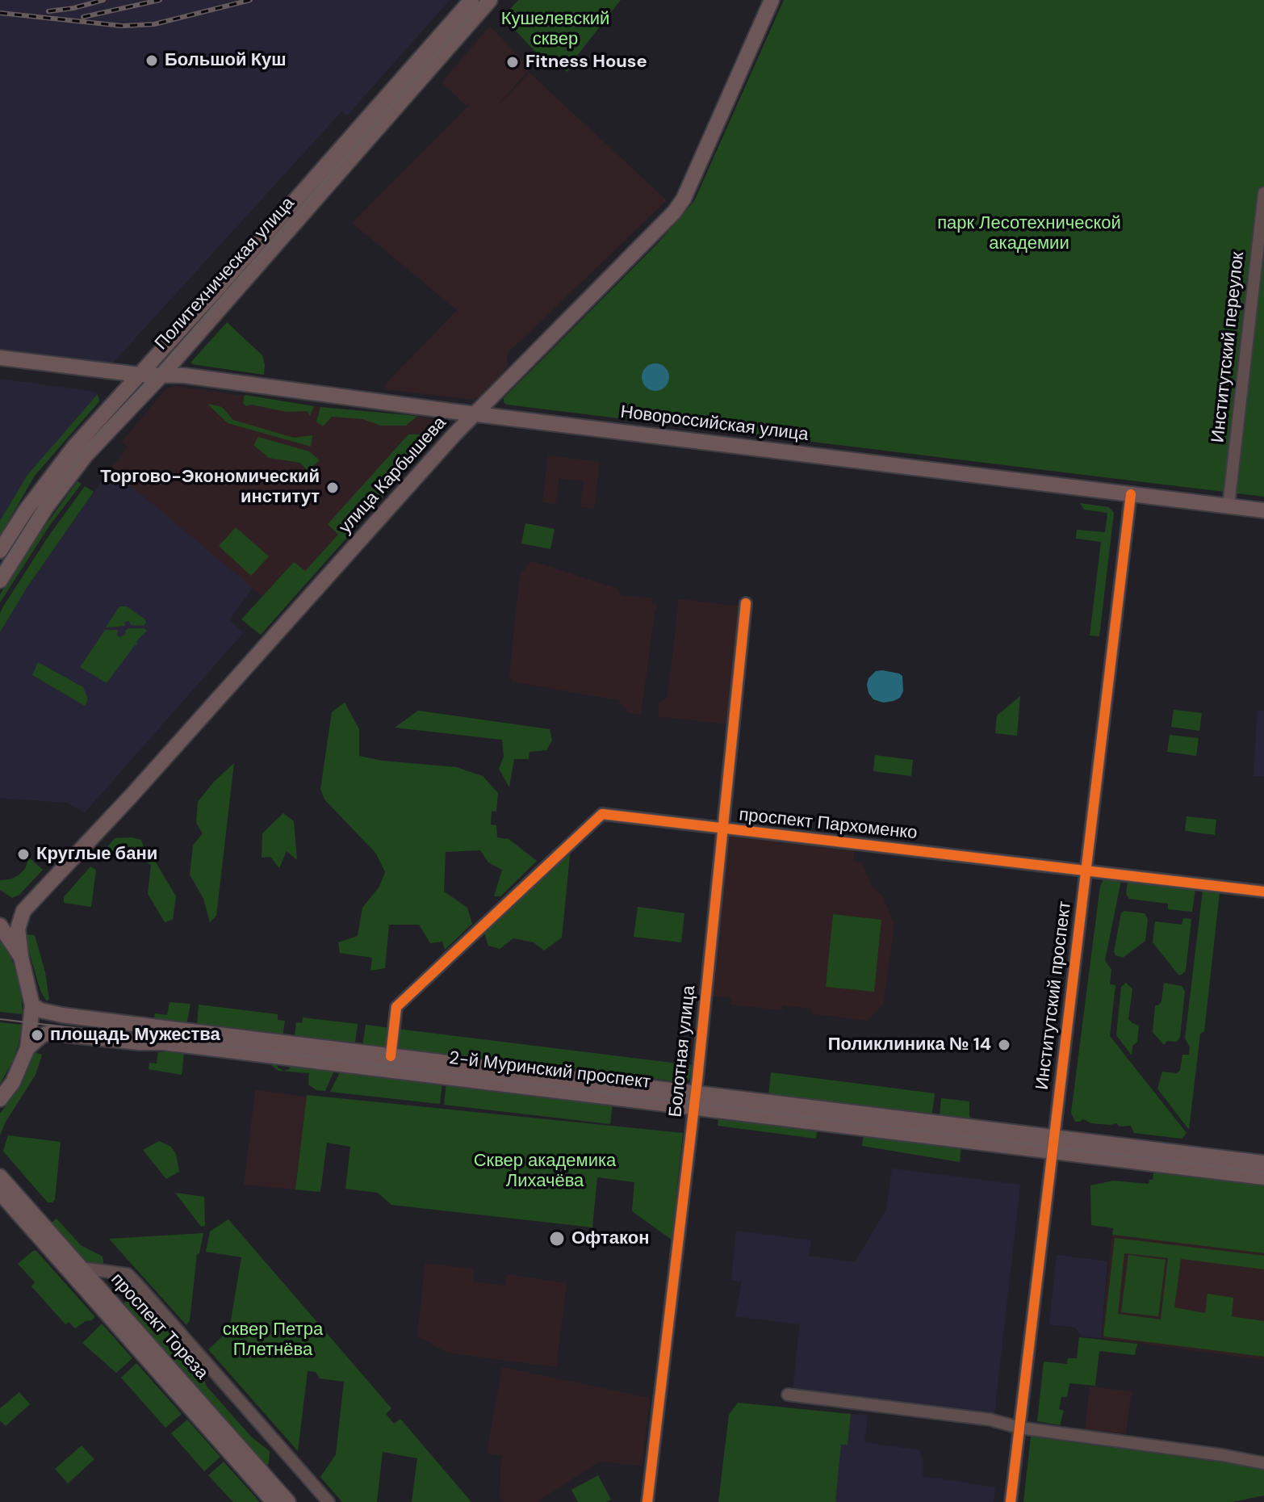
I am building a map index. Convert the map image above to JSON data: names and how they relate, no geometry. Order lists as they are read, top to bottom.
{
  "streets": {
    "main road": [
      "Политехническая улица",
      "Новороссийская улица",
      "улица Карбышева",
      "2-й Муринский проспект",
      "проспект Тореза"
    ],
    "street": [
      "Институтский переулок",
      "проспект Пархоменко",
      "Институтский проспект",
      "Болотная улица"
    ]
  },
  "crossings": [
    ["Политехническая улица", "Новороссийская улица"],
    ["Институтский переулок", "Новороссийская улица"],
    ["Новороссийская улица", "улица Карбышева"],
    ["Новороссийская улица", "Институтский проспект"],
    ["проспект Пархоменко", "Институтский проспект"],
    ["проспект Пархоменко", "Болотная улица"],
    ["проспект Пархоменко", "2-й Муринский проспект"],
    ["Институтский проспект", "2-й Муринский проспект"],
    ["Болотная улица", "2-й Муринский проспект"]
  ],
  "parks": [
    "Кушелевский сквер",
    "парк Лесотехнической академии",
    "Сквер академика Лихачёва",
    "сквер Петра Плетнёва"
  ],
  "places": [
    "Большой Куш",
    "Fitness House",
    "Торгово-Экономический институт",
    "Круглые бани",
    "площадь Мужества",
    "Поликлиника № 14",
    "Офтакон"
  ]
}
